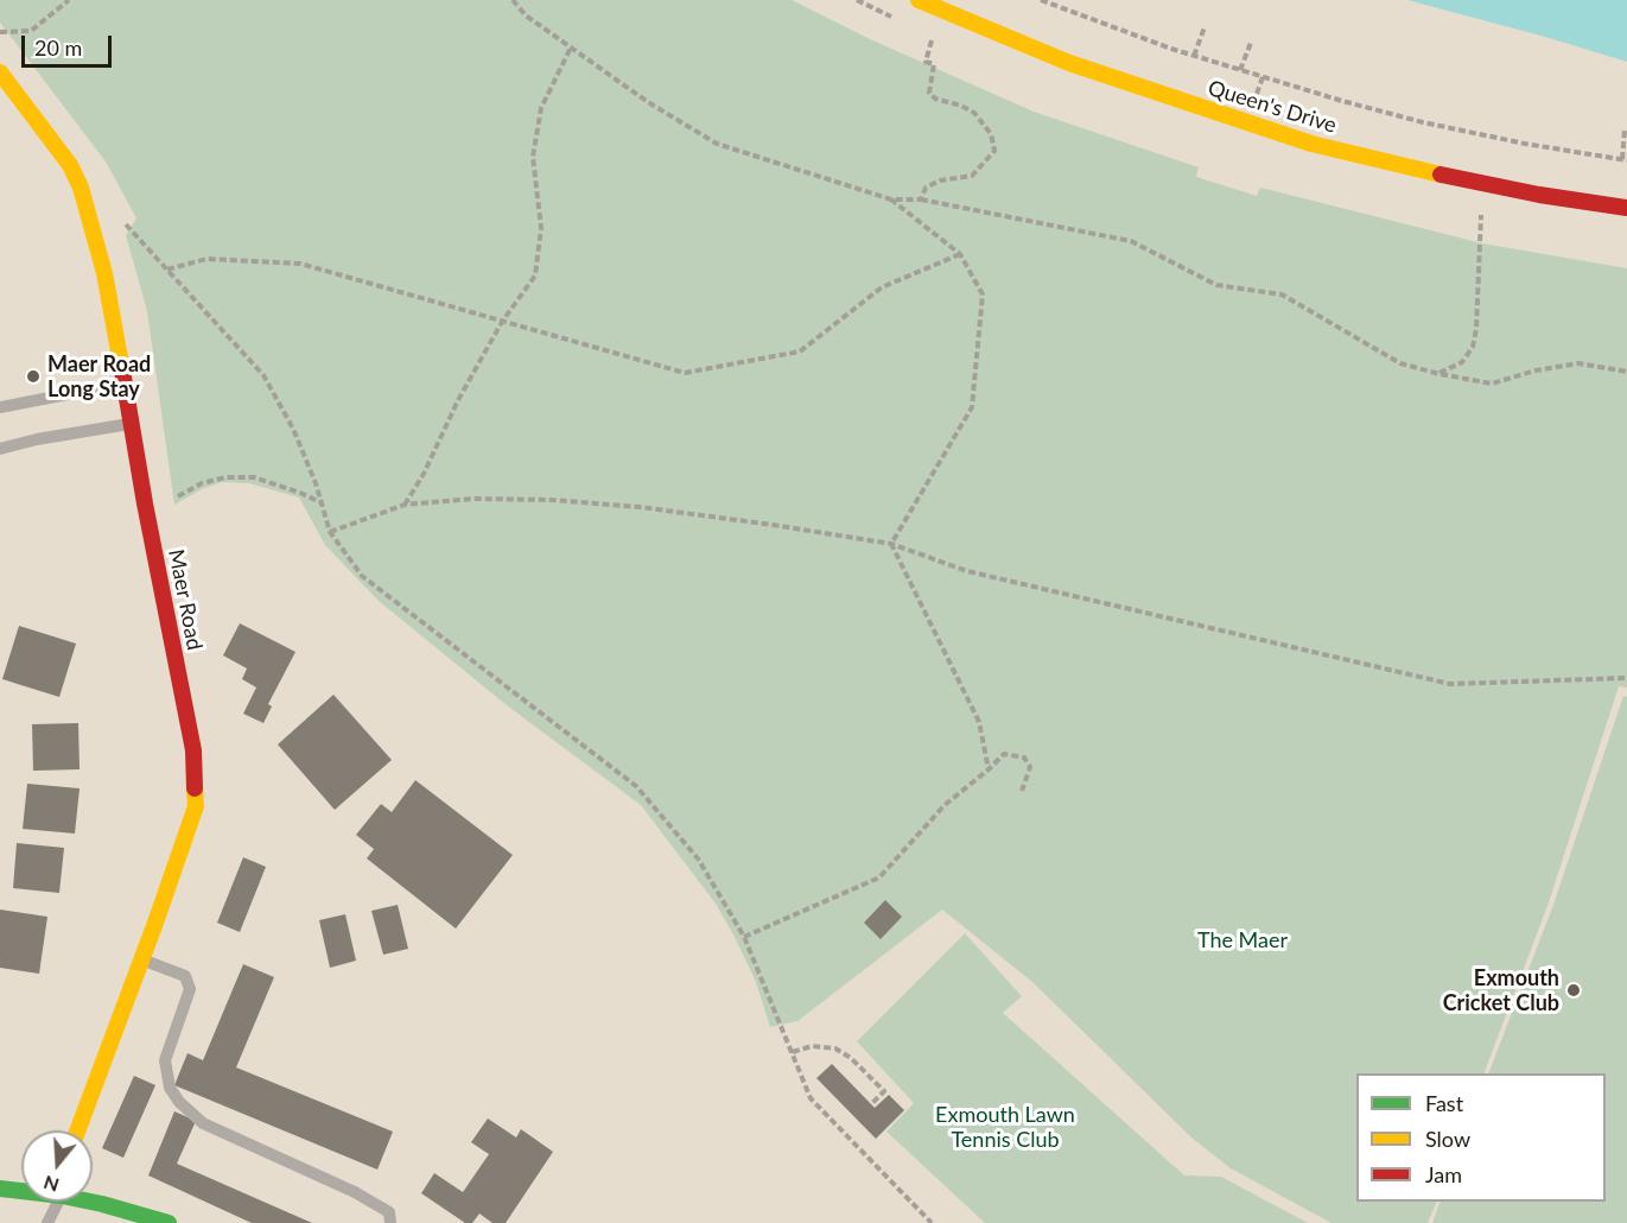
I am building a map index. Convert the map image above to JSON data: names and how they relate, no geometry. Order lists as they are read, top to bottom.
{
  "streets": {
    "street": ["Queen's Drive", "Maer Road"]
  },
  "parks": ["The Maer", "Exmouth Lawn Tennis Club"],
  "places": ["Maer Road Long Stay", "Exmouth Cricket Club"],
  "legend": ["Fast", "Slow", "Jam"],
  "scale_bar": "20 m",
  "north": "bottom"
}
